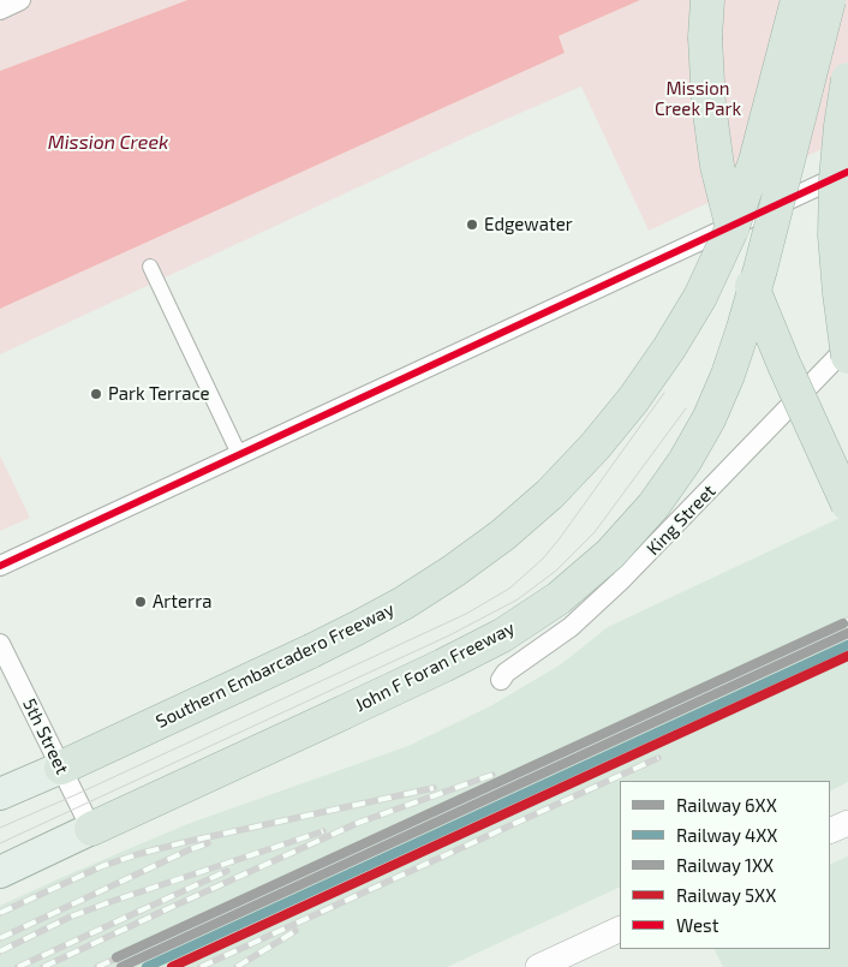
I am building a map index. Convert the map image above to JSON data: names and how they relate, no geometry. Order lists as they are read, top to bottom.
{
  "streets": {
    "highway": ["Southern Embarcadero Freeway", "John F Foran Freeway"],
    "street": ["King Street", "5th Street"]
  },
  "crossings": [
    ["Southern Embarcadero Freeway", "5th Street"],
    ["John F Foran Freeway", "5th Street"]
  ],
  "water": ["Mission Creek"],
  "parks": ["Mission Creek Park"],
  "places": ["Edgewater", "Park Terrace", "Arterra"],
  "lines": [
    "transit line West",
    "rail line 1XX",
    "rail line 6XX",
    "rail line 4XX",
    "rail line 5XX"
  ],
  "legend": [
    "Railway 6XX",
    "Railway 4XX",
    "Railway 1XX",
    "Railway 5XX",
    "West"
  ]
}
